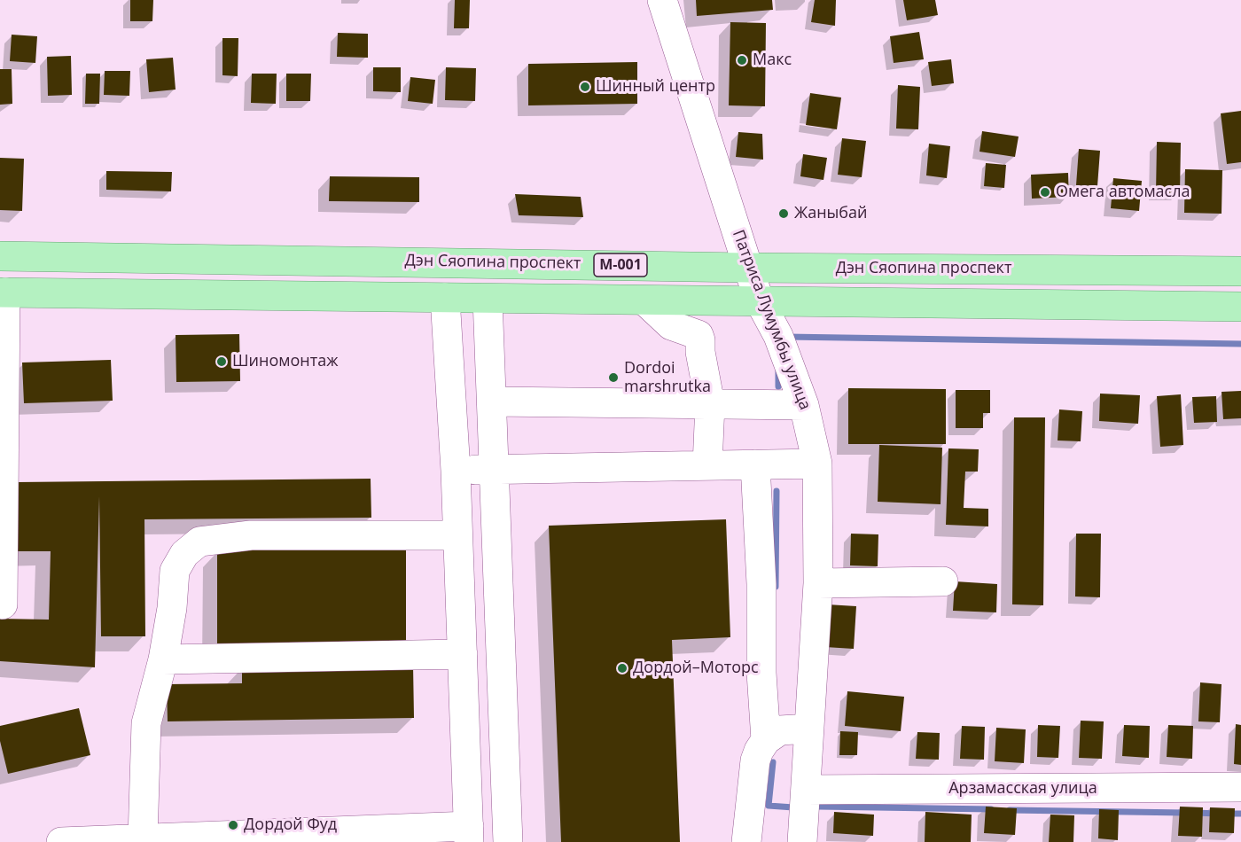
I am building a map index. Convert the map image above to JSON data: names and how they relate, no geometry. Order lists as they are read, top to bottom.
{
  "streets": {
    "main road": ["Дэн Сяопина проспект", "M-001"],
    "street": ["Патриса Лумумбы улица", "Арзамасская улица"]
  },
  "crossings": [
    ["Дэн Сяопина проспект", "Патриса Лумумбы улица"],
    ["M-001", "Патриса Лумумбы улица"],
    ["Патриса Лумумбы улица", "Арзамасская улица"]
  ],
  "places": [
    "Макс",
    "Шинный центр",
    "Омега автомасла",
    "Жаныбай",
    "Шиномонтаж",
    "Dordoi marshrutka",
    "Дордой–Моторс",
    "Дордой Фуд"
  ]
}
